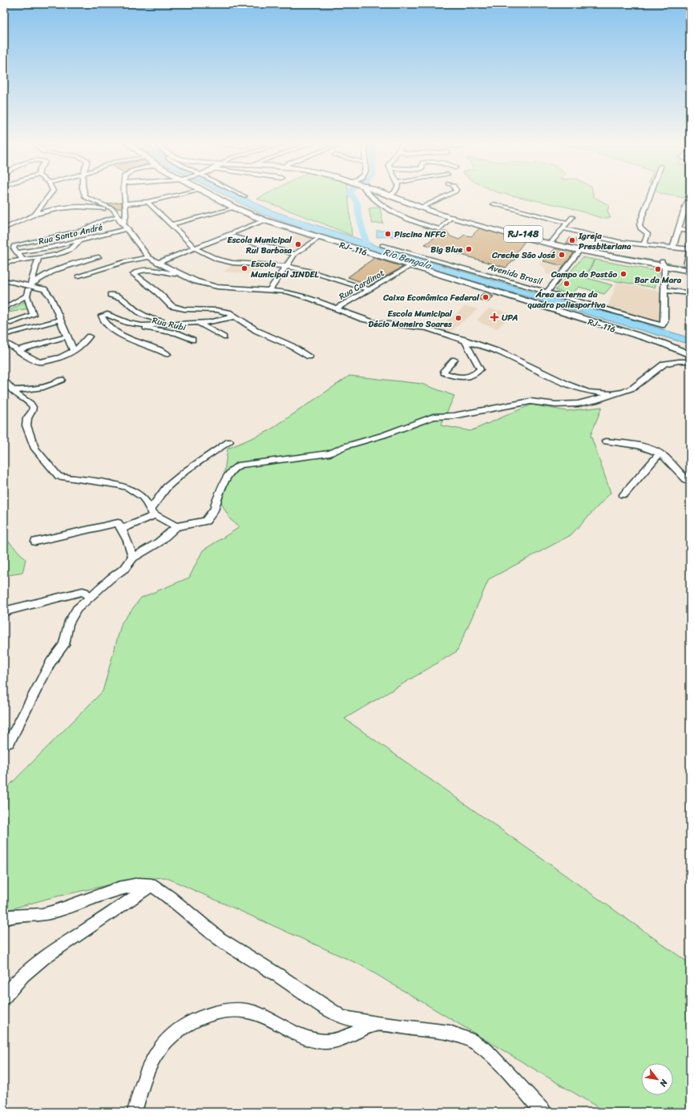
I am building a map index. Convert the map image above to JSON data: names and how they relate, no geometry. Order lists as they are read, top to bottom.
{
  "streets": {
    "main road": ["RJ-148", "RJ- 116"],
    "street": [
      "Rua Santo André",
      "Avenida Brasil",
      "Rua Cardinot",
      "Rua Rubi"
    ]
  },
  "crossings": [
    ["RJ- 116", "Rua Cardinot"]
  ],
  "water": ["Rio Bengala"],
  "places": {
    "other": [
      "Piscina NFFC",
      "Igreja Presbiteriana",
      "Escola Municipal Rui Barbosa",
      "Big Blue",
      "Creche São José",
      "Escola Municipal JINDEL",
      "Bar da Mara",
      "Campo do Pastão",
      "Área externa da quadra poliesportiva",
      "Caixa Econômica Federal",
      "Escola Municipal Décio Moneiro Soares"
    ],
    "health": ["UPA"]
  },
  "north": "bottom right"
}
